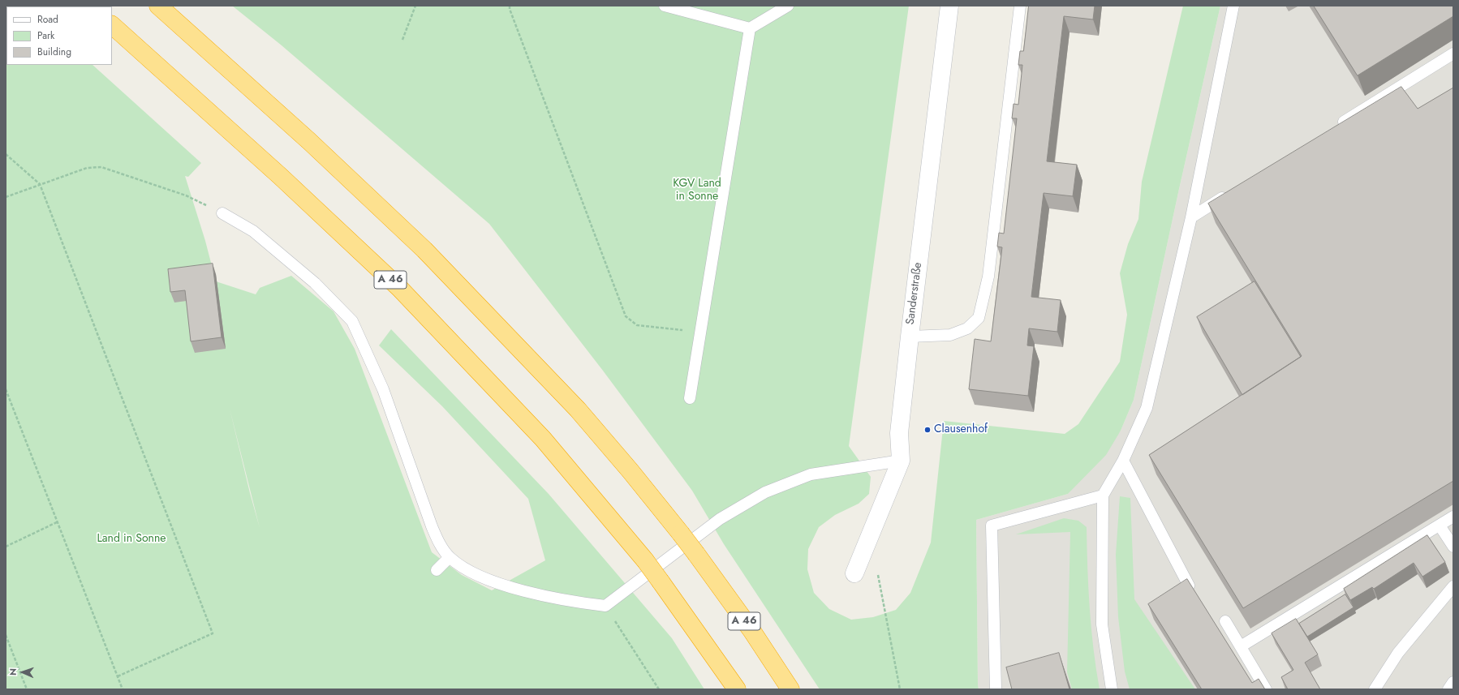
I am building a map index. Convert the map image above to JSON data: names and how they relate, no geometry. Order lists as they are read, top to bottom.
{
  "streets": {
    "highway": ["A 46"],
    "street": ["Sanderstraße"]
  },
  "parks": ["KGV Land in Sonne", "Land in Sonne"],
  "places": ["Clausenhof"],
  "legend": ["Road", "Park", "Building"],
  "north": "left"
}
